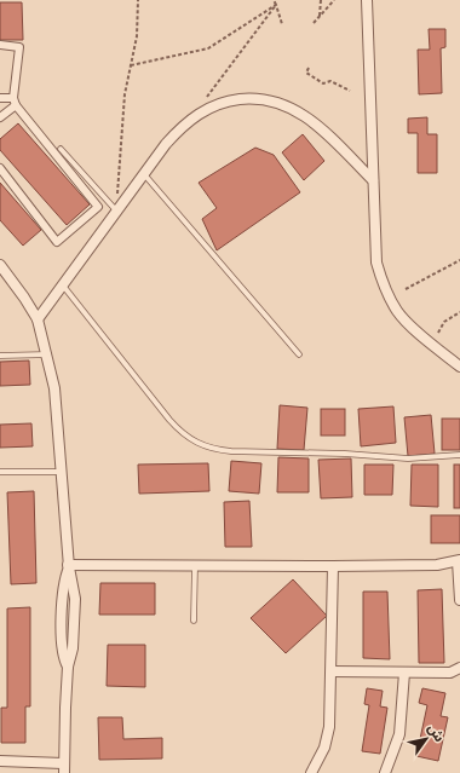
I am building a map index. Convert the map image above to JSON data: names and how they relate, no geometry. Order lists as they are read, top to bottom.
{
  "north": "top right"
}
